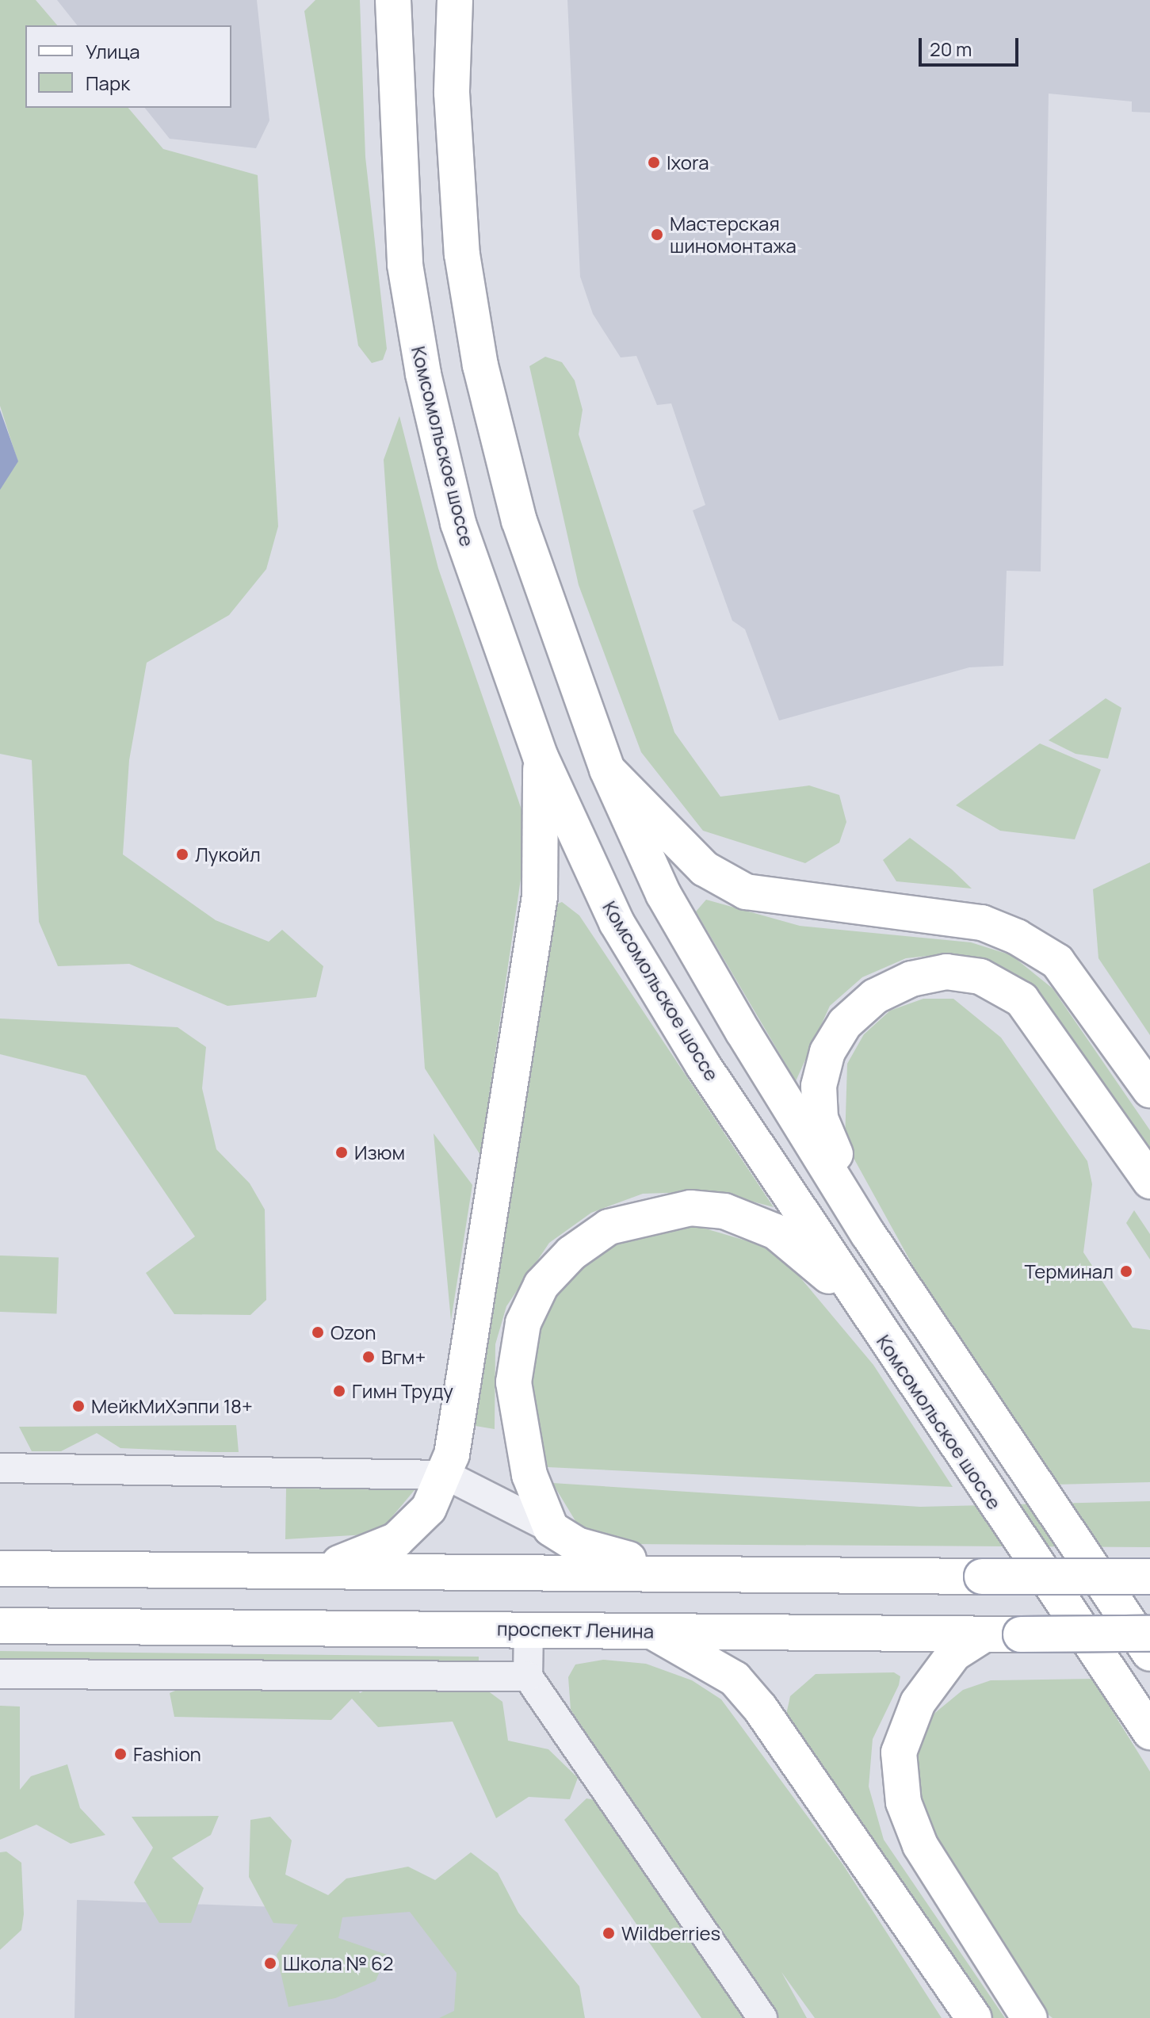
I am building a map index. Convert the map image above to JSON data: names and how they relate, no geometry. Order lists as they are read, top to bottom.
{
  "streets": {
    "main road": ["Комсомольское шоссе", "проспект Ленина"]
  },
  "places": [
    "Ixora",
    "Мастерская шиномонтажа",
    "Лукойл",
    "Изюм",
    "Терминал",
    "Ozon",
    "Вгм+",
    "Гимн Труду",
    "МейкМиХэппи 18+",
    "Fashion",
    "Wildberries",
    "Школа № 62"
  ],
  "legend": ["Улица", "Парк"],
  "scale_bar": "20 m"
}
